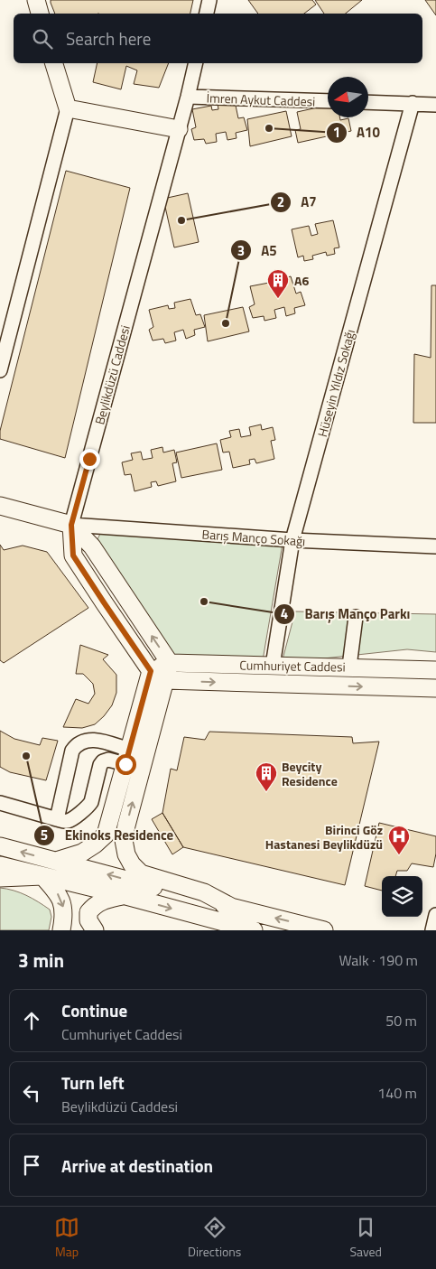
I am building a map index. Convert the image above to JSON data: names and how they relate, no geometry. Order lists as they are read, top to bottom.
{
  "streets": {
    "main road": ["Beylikdüzü Caddesi", "Cumhuriyet Caddesi"],
    "street": ["İmren Aykut Caddesi", "Hüseyin Yıldız Sokağı", "Barış Manço Sokağı"]
  },
  "crossings": [
    ["İmren Aykut Caddesi", "Beylikdüzü Caddesi"],
    ["Beylikdüzü Caddesi", "Barış Manço Sokağı"],
    ["Beylikdüzü Caddesi", "Cumhuriyet Caddesi"],
    ["Hüseyin Yıldız Sokağı", "Barış Manço Sokağı"],
    ["Hüseyin Yıldız Sokağı", "Cumhuriyet Caddesi"]
  ],
  "places": {
    "other": [
      "A10",
      "A7",
      "A5",
      "Barış Manço Parkı",
      "Ekinoks Residence"
    ],
    "building": ["A6", "Beycity Residence"],
    "hospital": ["Birinci Göz Hastanesi Beylikdüzü"]
  },
  "north": "left",
  "page": {
    "search": "Search here",
    "heading": ["3 min", "Walk · 190 m"],
    "list": [
      ["Continue", "Cumhuriyet Caddesi", "50 m"],
      ["Turn left", "Beylikdüzü Caddesi", "140 m"],
      "Arrive at destination"
    ],
    "nav": ["Map", "Directions", "Saved"]
  }
}
